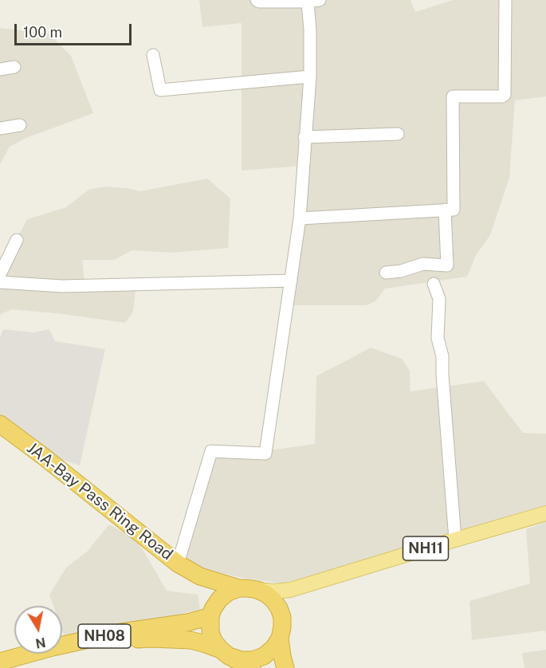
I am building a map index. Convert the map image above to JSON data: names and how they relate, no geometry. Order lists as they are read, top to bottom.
{
  "streets": {
    "highway": ["JAA-Bay Pass Ring Road", "NH08"],
    "main road": ["NH11"]
  },
  "crossings": [
    ["JAA-Bay Pass Ring Road", "NH11"],
    ["JAA-Bay Pass Ring Road", "NH08"],
    ["NH11", "NH08"]
  ],
  "scale_bar": "100 m",
  "north": "bottom"
}
